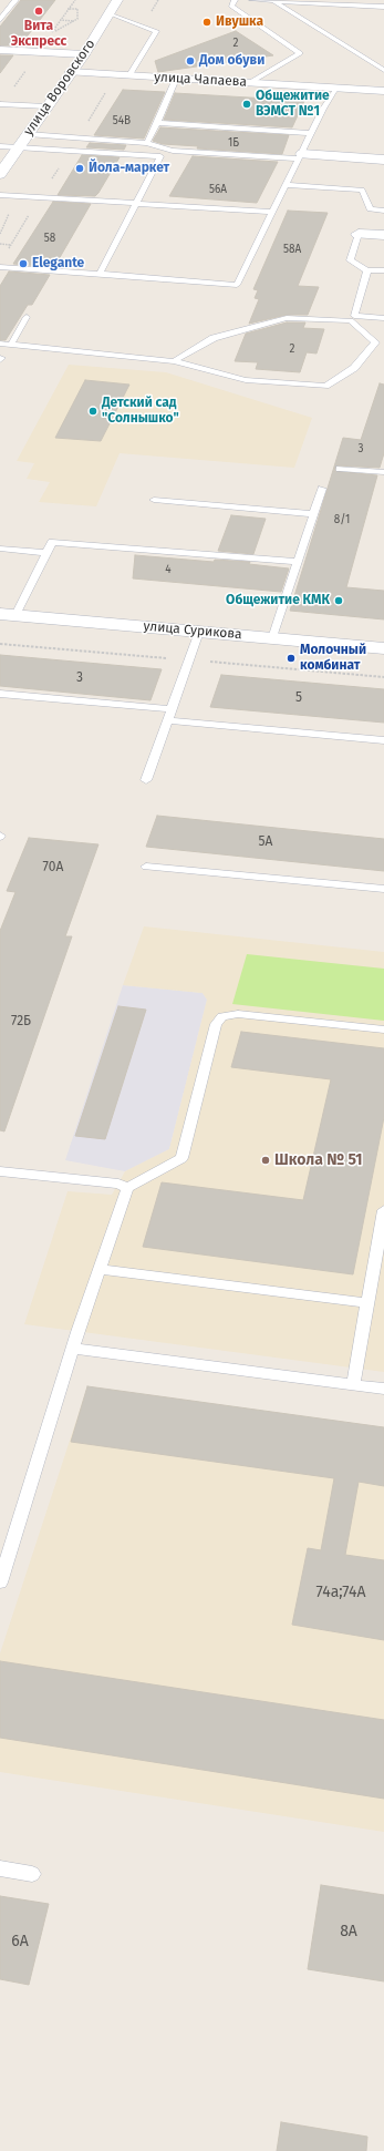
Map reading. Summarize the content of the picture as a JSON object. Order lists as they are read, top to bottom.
{
  "streets": {
    "street": ["улица Чапаева", "улица Воровского", "улица Сурикова"]
  },
  "crossings": [
    ["улица Чапаева", "улица Воровского"]
  ],
  "places": [
    "Вита Экспресс",
    "Ивушка",
    "Дом обуви",
    "Общежитие ВЭМСТ №1",
    "Йола-маркет",
    "Elegante",
    "Детский сад \"Солнышко\"",
    "Общежитие КМК",
    "Молочный комбинат",
    "Школа № 51"
  ],
  "house_numbers": [
    "2",
    "54В",
    "1Б",
    "56А",
    "58",
    "58А",
    "2",
    "3",
    "8/1",
    "4",
    "3",
    "5",
    "5А",
    "70А",
    "72Б",
    "74а;74А",
    "8А",
    "6А"
  ]
}
